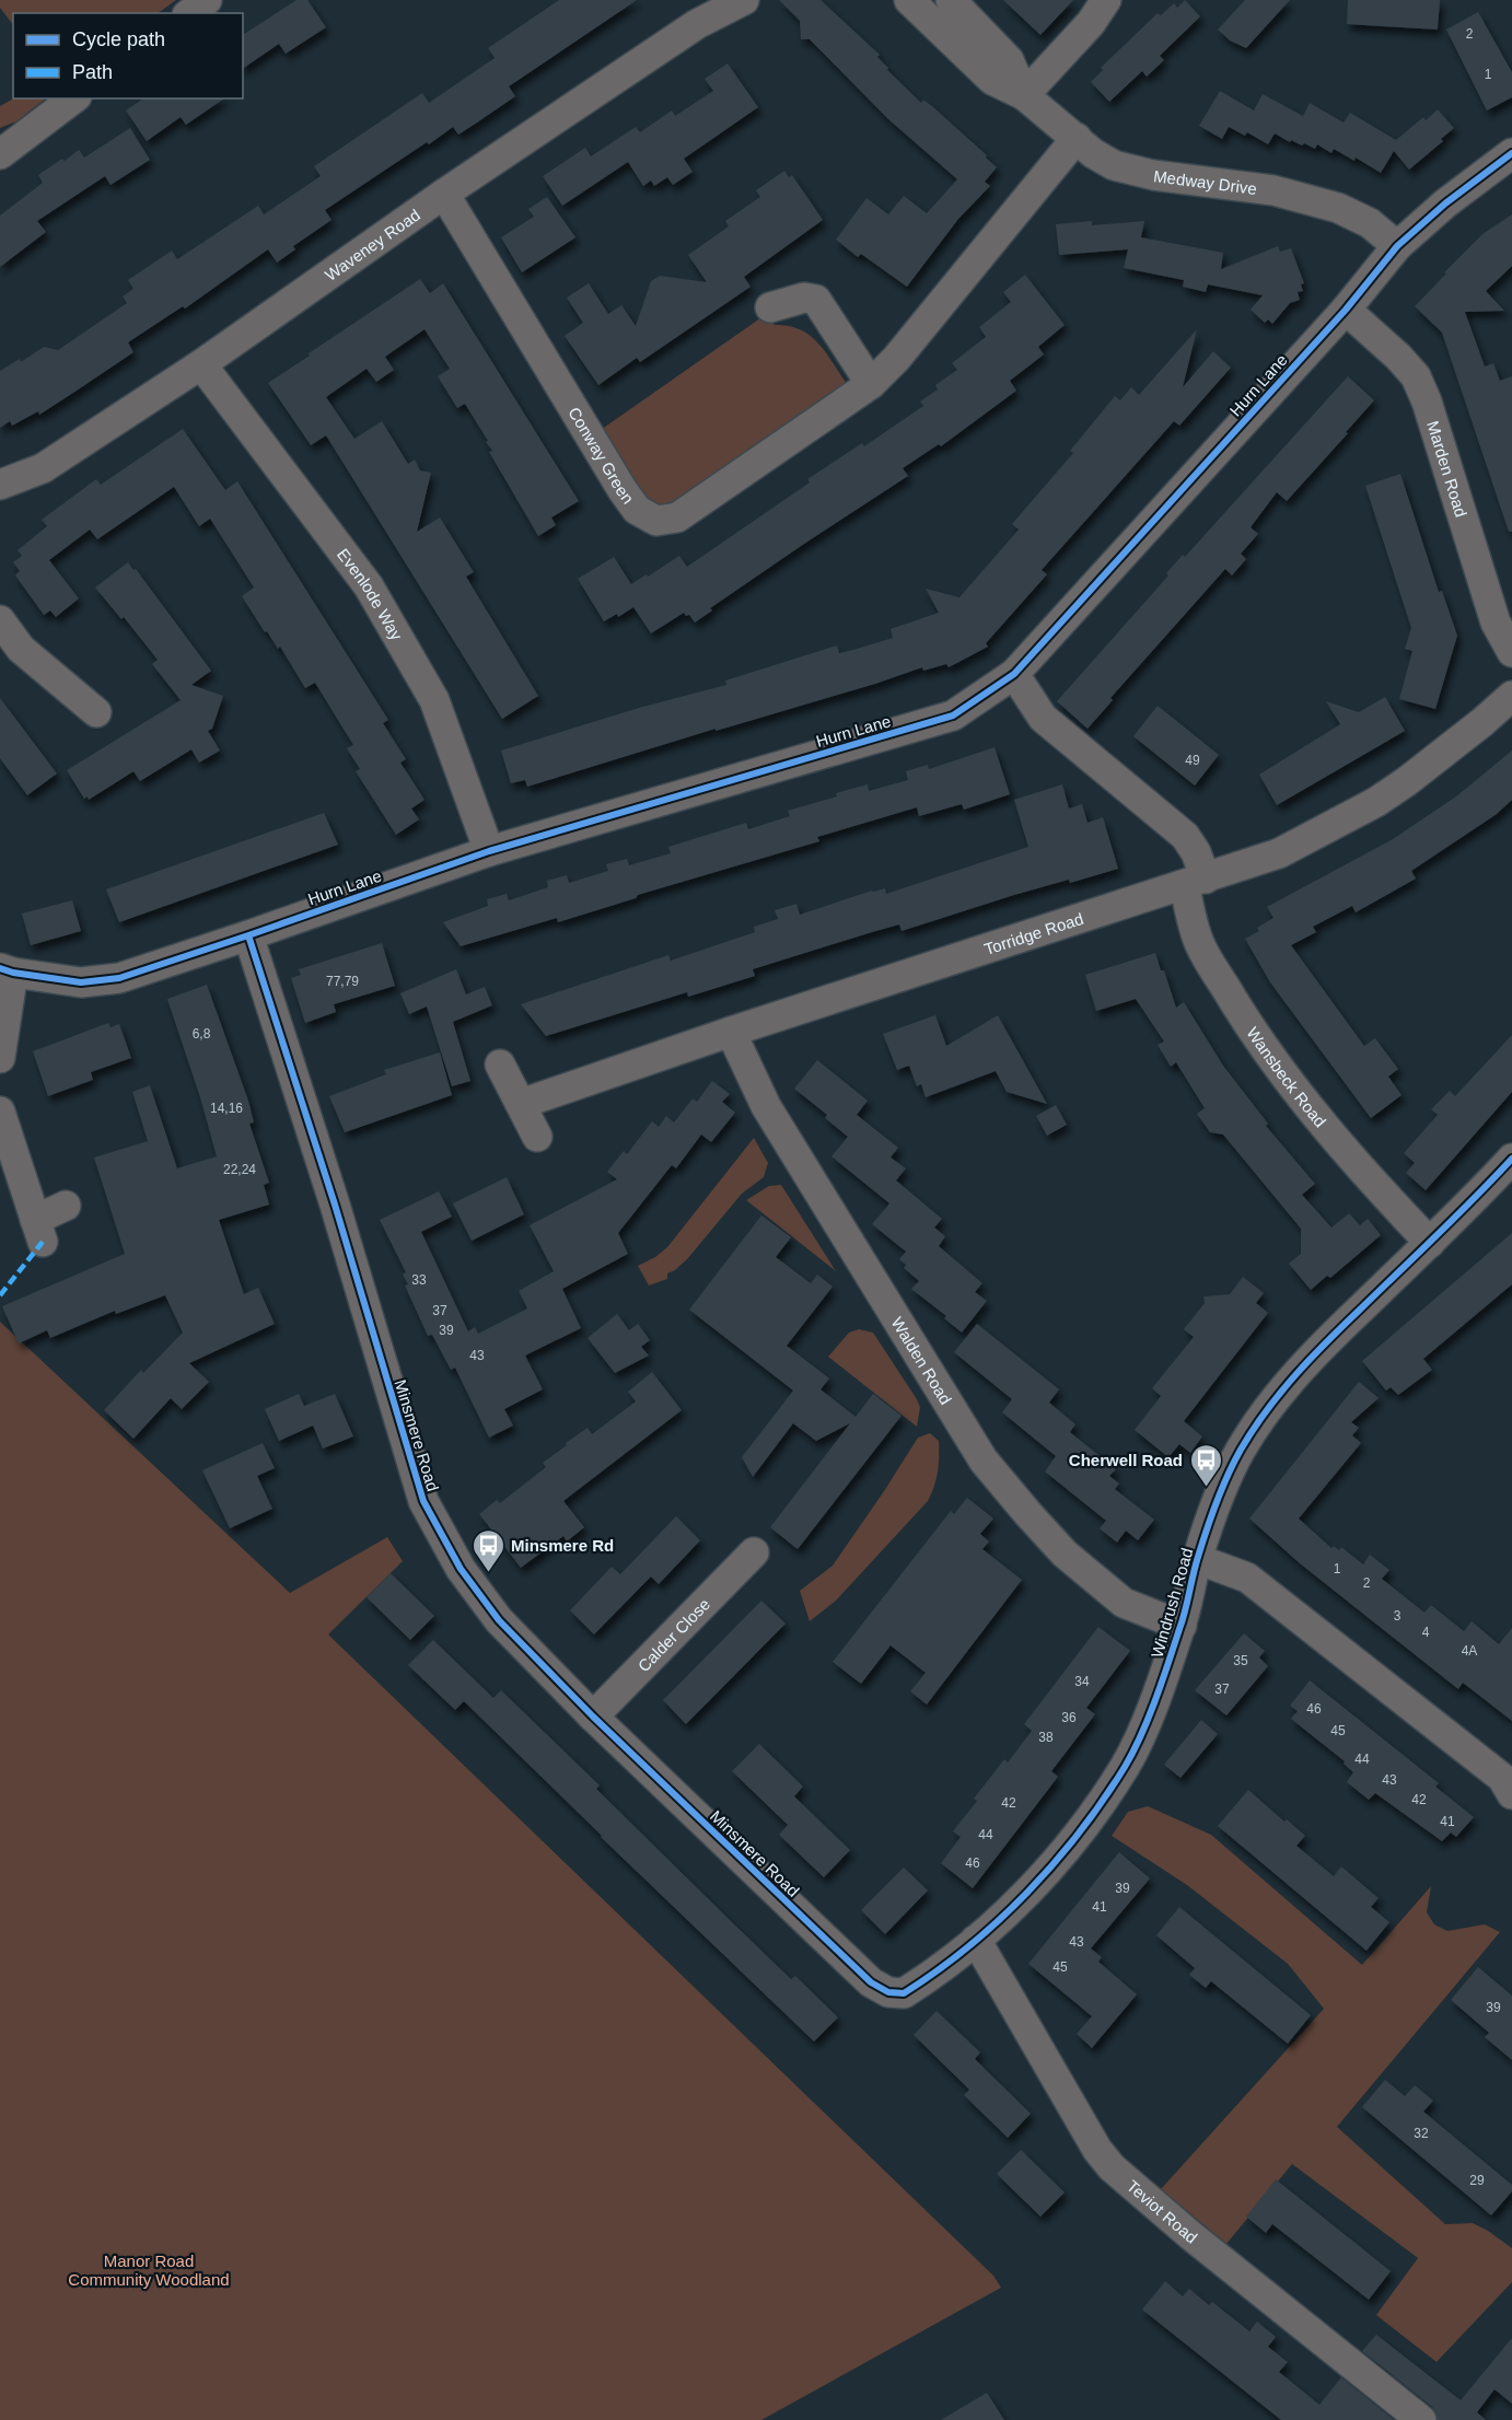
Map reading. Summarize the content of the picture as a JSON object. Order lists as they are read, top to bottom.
{
  "streets": {
    "street": [
      "Medway Drive",
      "Waveney Road",
      "Hurn Lane",
      "Conway Green",
      "Marden Road",
      "Evenlode Way",
      "Torridge Road",
      "Wansbeck Road",
      "Walden Road",
      "Minsmere Road",
      "Windrush Road",
      "Calder Close",
      "Teviot Road"
    ]
  },
  "crossings": [
    ["Medway Drive", "Hurn Lane"],
    ["Medway Drive", "Conway Green"],
    ["Waveney Road", "Conway Green"],
    ["Waveney Road", "Evenlode Way"],
    ["Hurn Lane", "Marden Road"],
    ["Hurn Lane", "Evenlode Way"],
    ["Hurn Lane", "Minsmere Road"],
    ["Torridge Road", "Wansbeck Road"],
    ["Torridge Road", "Walden Road"],
    ["Wansbeck Road", "Windrush Road"],
    ["Walden Road", "Windrush Road"],
    ["Minsmere Road", "Windrush Road"],
    ["Minsmere Road", "Calder Close"],
    ["Windrush Road", "Teviot Road"]
  ],
  "parks": ["Manor Road Community Woodland"],
  "places": {
    "bus stop": ["Cherwell Road", "Minsmere Rd"]
  },
  "house_numbers": [
    "2",
    "1",
    "49",
    "77,79",
    "6,8",
    "14,16",
    "22,24",
    "33",
    "37",
    "39",
    "43",
    "1",
    "2",
    "3",
    "4",
    "4A",
    "35",
    "34",
    "37",
    "46",
    "36",
    "45",
    "38",
    "44",
    "43",
    "42",
    "42",
    "41",
    "44",
    "46",
    "39",
    "41",
    "43",
    "45",
    "39",
    "32",
    "29"
  ],
  "legend": ["Cycle path", "Path"]
}
